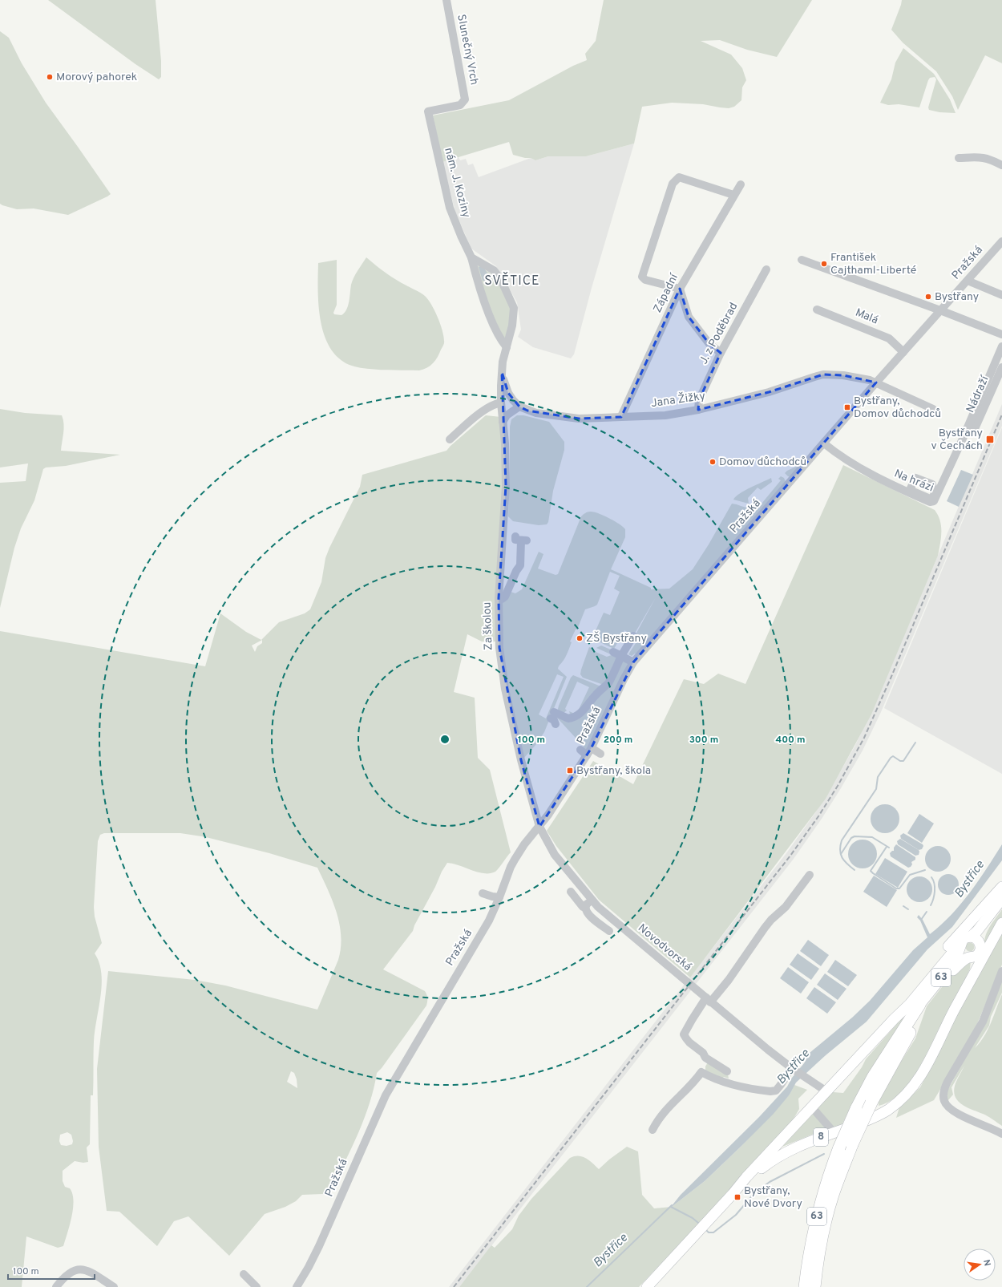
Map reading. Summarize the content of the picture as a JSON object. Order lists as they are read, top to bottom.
{
  "streets": {
    "highway": ["63"],
    "main road": ["8"],
    "street": [
      "Slunečný Vrch",
      "nám. J. Koziny",
      "Pražská",
      "Západní",
      "Malá",
      "J. z Poděbrad",
      "Nádraží",
      "Jana Žižky",
      "Na hrázi",
      "Za školou",
      "Novodvorská"
    ]
  },
  "crossings": [
    ["Slunečný Vrch", "nám. J. Koziny"],
    ["Pražská", "Malá"],
    ["Pražská", "Jana Žižky"],
    ["Pražská", "Na hrázi"],
    ["Pražská", "Za školou"],
    ["Pražská", "Novodvorská"],
    ["Západní", "Jana Žižky"],
    ["J. z Poděbrad", "Jana Žižky"],
    ["Jana Žižky", "Za školou"],
    ["Za školou", "Novodvorská"],
    ["Novodvorská", "8"]
  ],
  "districts": ["SVĚTICE"],
  "water": ["Bystřice"],
  "places": {
    "other": [
      "Morový pahorek",
      "František Cajthaml-Liberté",
      "Bystřany",
      "Domov důchodců",
      "ZŠ Bystřany"
    ],
    "transit": [
      "Bystřany, Domov důchodců",
      "Bystřany v Čechách",
      "Bystřany, škola",
      "Bystřany, Nové Dvory"
    ]
  },
  "scale_bar": "100 m",
  "north": "right",
  "rings": [
    "100 m",
    "200 m",
    "300 m",
    "400 m"
  ]
}
